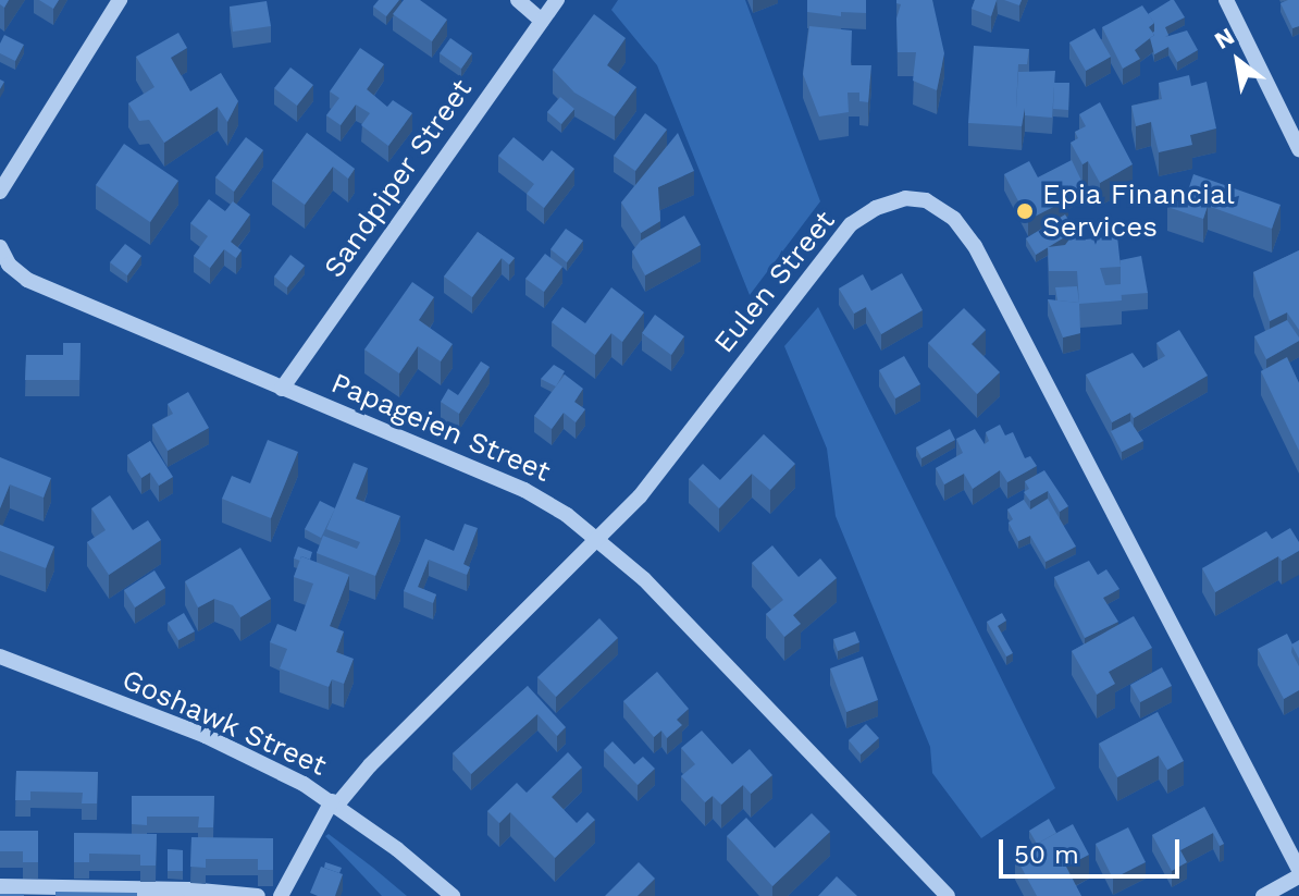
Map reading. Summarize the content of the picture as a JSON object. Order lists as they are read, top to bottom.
{
  "streets": {
    "street": [
      "Sandpiper Street",
      "Eulen Street",
      "Papageien Street",
      "Goshawk Street"
    ]
  },
  "crossings": [
    ["Sandpiper Street", "Papageien Street"],
    ["Eulen Street", "Papageien Street"],
    ["Eulen Street", "Goshawk Street"]
  ],
  "places": ["Epia Financial Services"],
  "scale_bar": "50 m",
  "north": "top left"
}
